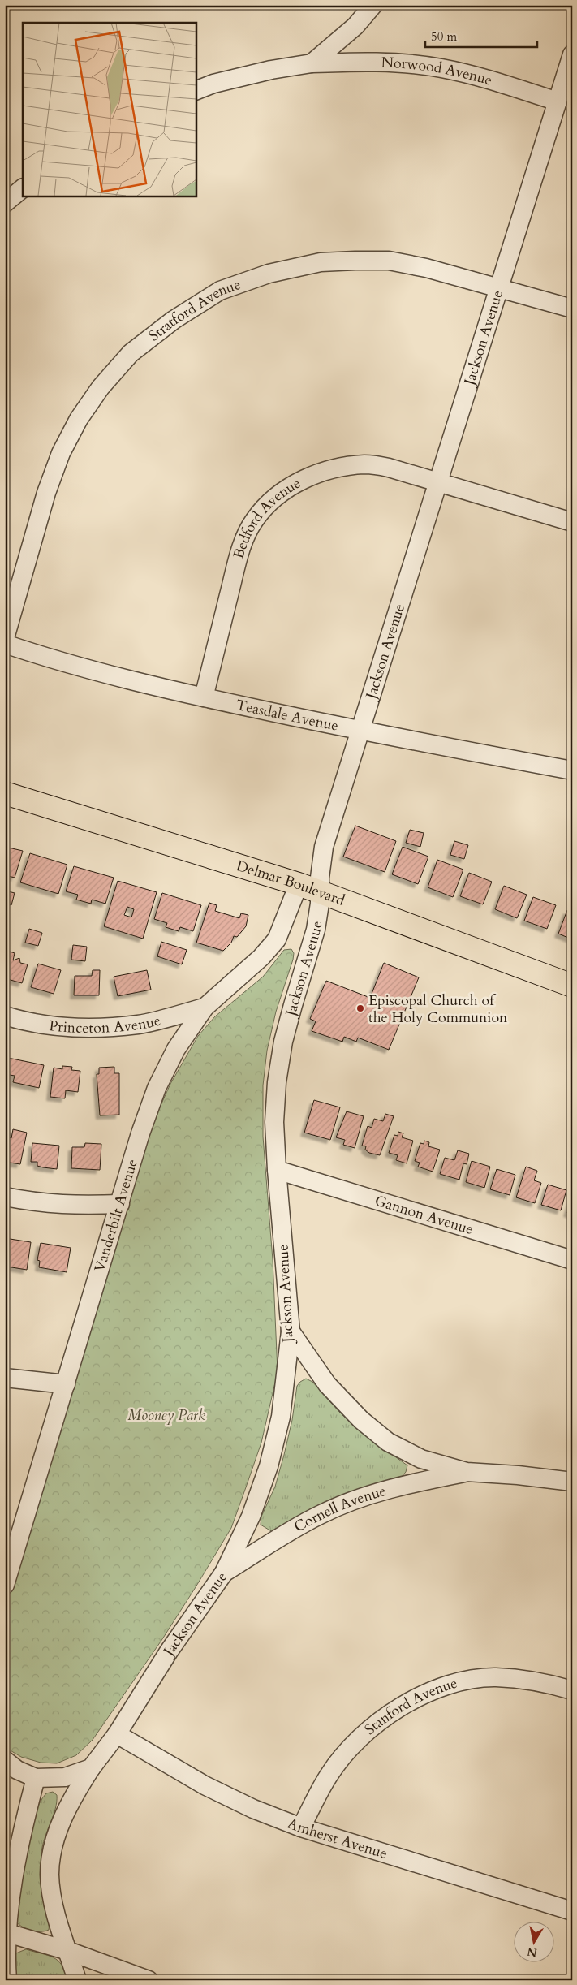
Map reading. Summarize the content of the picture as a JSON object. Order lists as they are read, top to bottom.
{
  "streets": {
    "main road": ["Delmar Boulevard"],
    "street": [
      "Norwood Avenue",
      "Stratford Avenue",
      "Jackson Avenue",
      "Bedford Avenue",
      "Teasdale Avenue",
      "Princeton Avenue",
      "Vanderbilt Avenue",
      "Gannon Avenue",
      "Cornell Avenue",
      "Stanford Avenue",
      "Amherst Avenue"
    ]
  },
  "crossings": [
    ["Norwood Avenue", "Jackson Avenue"],
    ["Stratford Avenue", "Jackson Avenue"],
    ["Jackson Avenue", "Bedford Avenue"],
    ["Jackson Avenue", "Teasdale Avenue"],
    ["Jackson Avenue", "Delmar Boulevard"],
    ["Jackson Avenue", "Gannon Avenue"],
    ["Jackson Avenue", "Cornell Avenue"],
    ["Jackson Avenue", "Amherst Avenue"],
    ["Bedford Avenue", "Teasdale Avenue"],
    ["Delmar Boulevard", "Vanderbilt Avenue"],
    ["Princeton Avenue", "Vanderbilt Avenue"],
    ["Stanford Avenue", "Amherst Avenue"]
  ],
  "parks": ["Mooney Park"],
  "places": ["Episcopal Church of the Holy Communion"],
  "scale_bar": "50 m",
  "north": "bottom"
}
